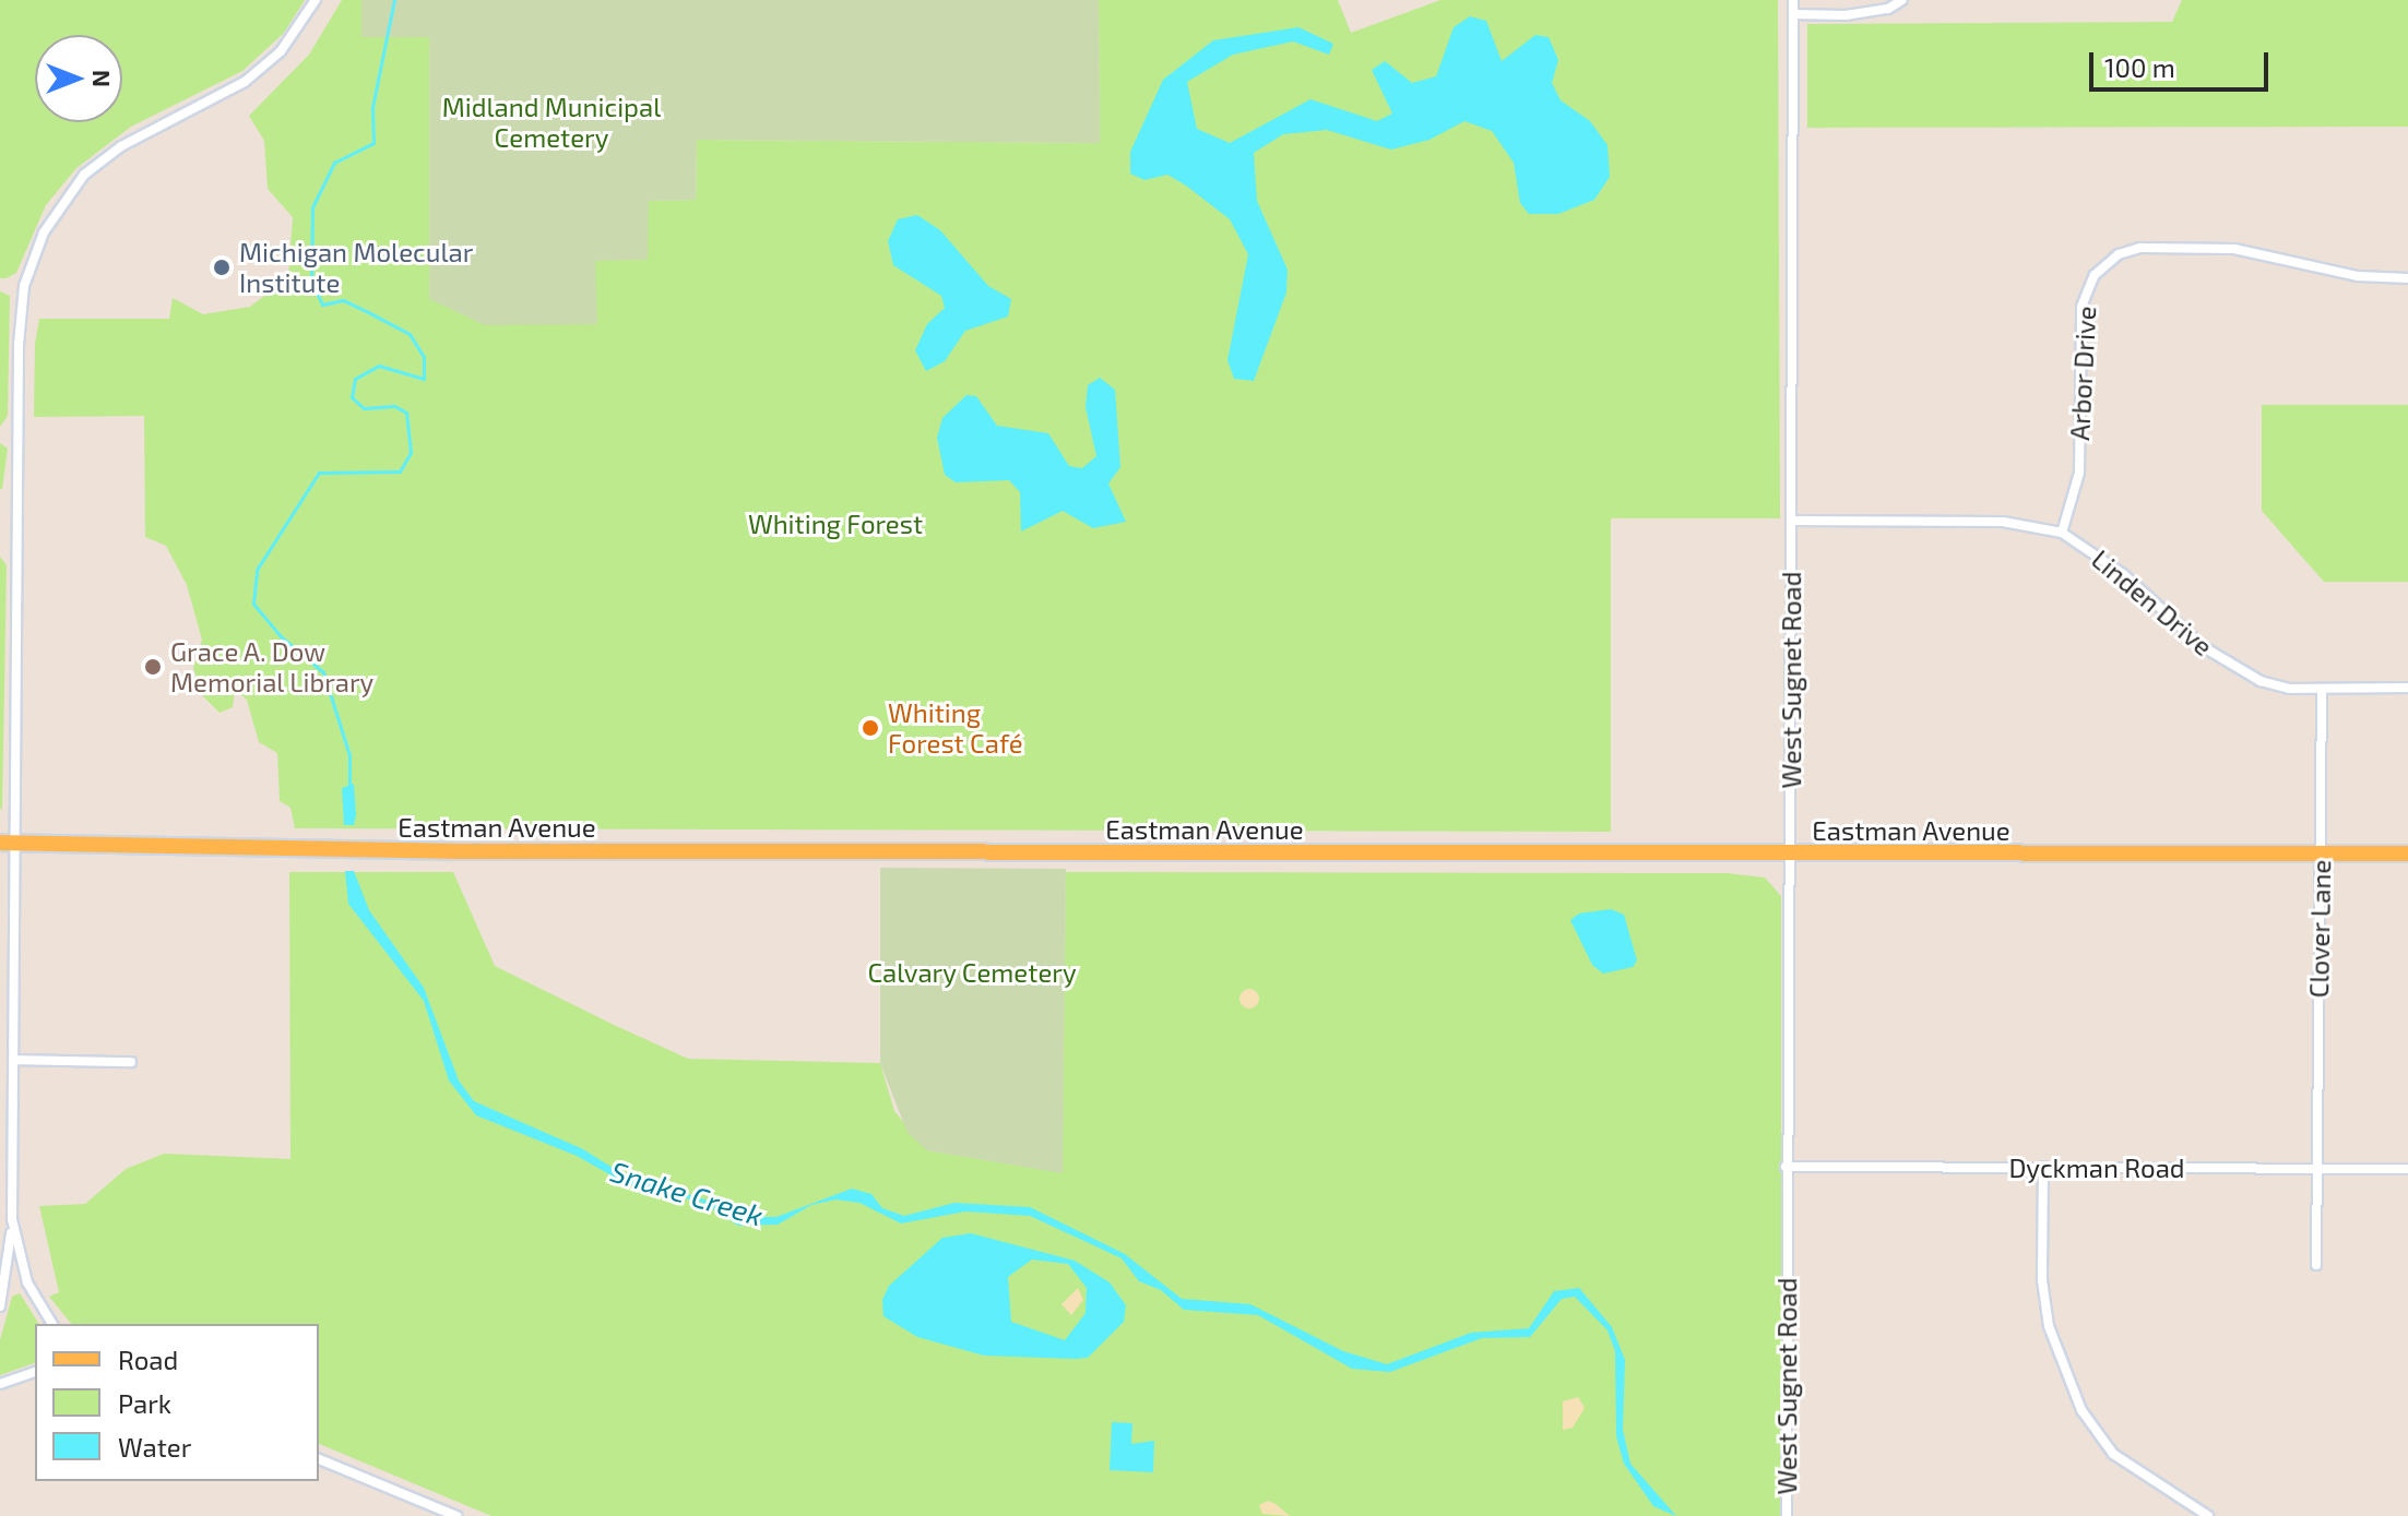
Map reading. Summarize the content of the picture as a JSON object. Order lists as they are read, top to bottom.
{
  "streets": {
    "main road": ["Eastman Avenue"],
    "street": [
      "Arbor Drive",
      "Linden Drive",
      "West Sugnet Road",
      "Clover Lane",
      "Dyckman Road"
    ]
  },
  "crossings": [
    ["Arbor Drive", "Linden Drive"],
    ["Linden Drive", "West Sugnet Road"],
    ["Linden Drive", "Clover Lane"],
    ["West Sugnet Road", "Eastman Avenue"],
    ["West Sugnet Road", "Dyckman Road"],
    ["Eastman Avenue", "Clover Lane"],
    ["Clover Lane", "Dyckman Road"]
  ],
  "water": ["Snake Creek"],
  "parks": ["Midland Municipal Cemetery", "Whiting Forest", "Calvary Cemetery"],
  "places": ["Michigan Molecular Institute", "Grace A. Dow Memorial Library", "Whiting Forest Café"],
  "legend": ["Road", "Park", "Water"],
  "scale_bar": "100 m",
  "north": "right"
}
